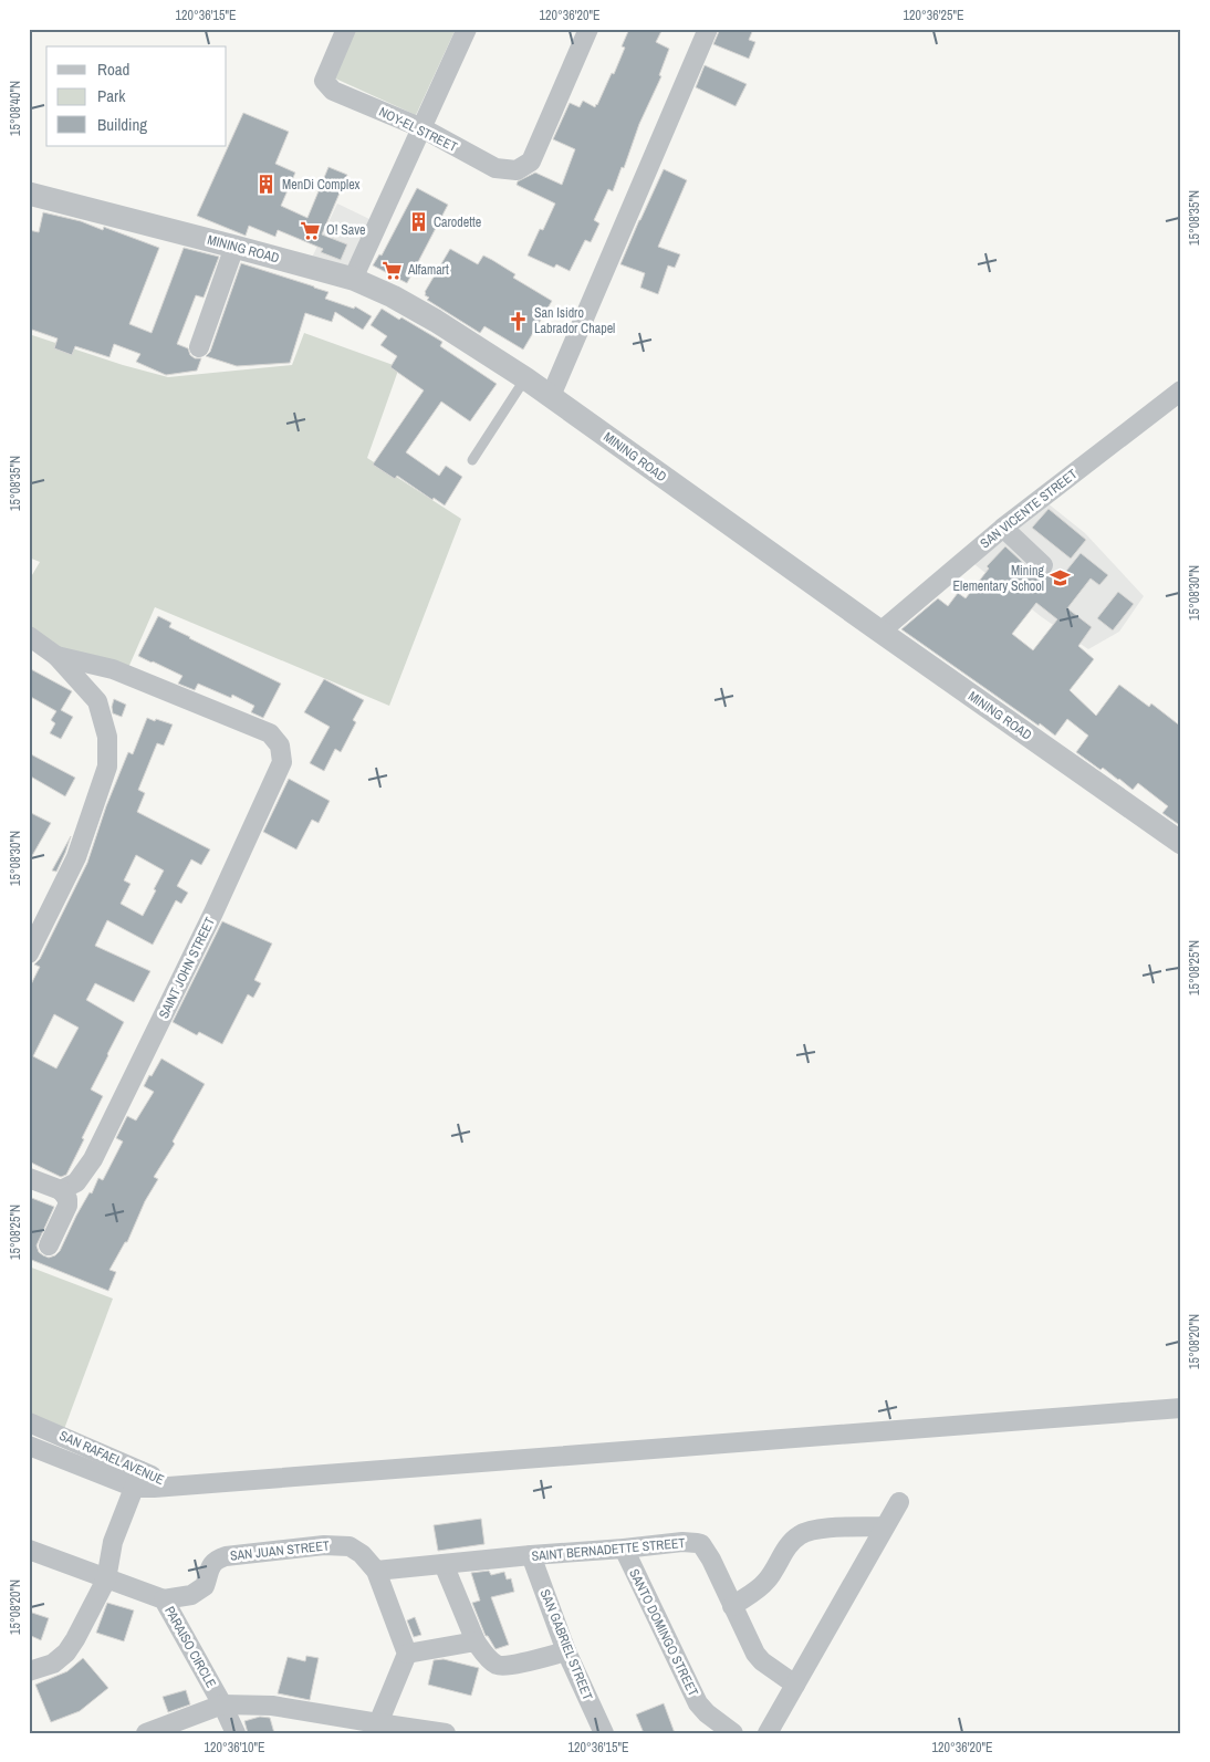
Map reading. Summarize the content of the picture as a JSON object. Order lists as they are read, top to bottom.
{
  "streets": {
    "street": [
      "NOY-EL STREET",
      "MINING ROAD",
      "SAN VICENTE STREET",
      "SAINT JOHN STREET",
      "SAN RAFAEL AVENUE",
      "SAINT BERNADETTE STREET",
      "SAN JUAN STREET",
      "SANTO DOMINGO STREET",
      "SAN GABRIEL STREET",
      "PARAISO CIRCLE"
    ]
  },
  "crossings": [
    ["MINING ROAD", "SAN VICENTE STREET"],
    ["SAINT BERNADETTE STREET", "SAN JUAN STREET"],
    ["SAINT BERNADETTE STREET", "SANTO DOMINGO STREET"],
    ["SAINT BERNADETTE STREET", "SAN GABRIEL STREET"],
    ["SAN JUAN STREET", "PARAISO CIRCLE"]
  ],
  "places": {
    "building": ["MenDi Complex", "Carodette"],
    "supermarket": ["O! Save", "Alfamart"],
    "church": ["San Isidro Labrador Chapel"],
    "school or university": ["Mining Elementary School"]
  },
  "legend": ["Road", "Park", "Building"],
  "coordinates": [
    "120°36'15\"E",
    "120°36'20\"E",
    "120°36'25\"E",
    "15°08'40\"N",
    "15°08'35\"N",
    "15°08'30\"N",
    "15°08'25\"N",
    "15°08'20\"N",
    "120°36'10\"E"
  ]
}
